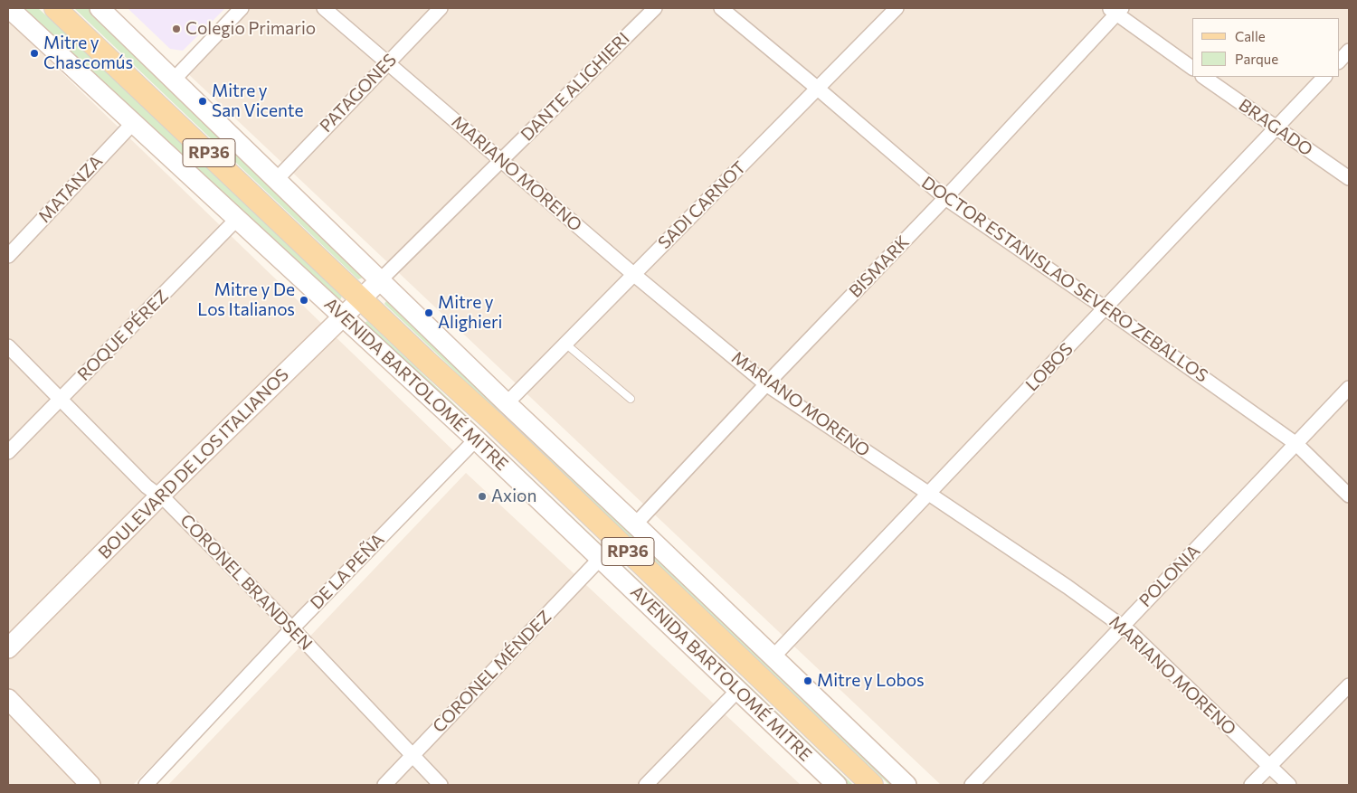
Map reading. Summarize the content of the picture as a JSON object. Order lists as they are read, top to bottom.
{
  "streets": {
    "main road": ["RP36", "AVENIDA BARTOLOMÉ MITRE"],
    "street": [
      "DANTE ALIGHIERI",
      "PATAGONES",
      "BRAGADO",
      "MARIANO MORENO",
      "MATANZA",
      "SADI CARNOT",
      "BISMARK",
      "DOCTOR ESTANISLAO SEVERO ZEBALLOS",
      "ROQUE PÉREZ",
      "LOBOS",
      "BOULEVARD DE LOS ITALIANOS",
      "DE LA PEÑA",
      "POLONIA",
      "CORONEL BRANDSEN",
      "CORONEL MÉNDEZ"
    ]
  },
  "crossings": [
    ["DANTE ALIGHIERI", "MARIANO MORENO"],
    ["DANTE ALIGHIERI", "BOULEVARD DE LOS ITALIANOS"],
    ["PATAGONES", "MARIANO MORENO"],
    ["BRAGADO", "LOBOS"],
    ["MARIANO MORENO", "SADI CARNOT"],
    ["MARIANO MORENO", "BISMARK"],
    ["MARIANO MORENO", "LOBOS"],
    ["MARIANO MORENO", "POLONIA"],
    ["MATANZA", "AVENIDA BARTOLOMÉ MITRE"],
    ["SADI CARNOT", "DOCTOR ESTANISLAO SEVERO ZEBALLOS"],
    ["BISMARK", "DOCTOR ESTANISLAO SEVERO ZEBALLOS"],
    ["DOCTOR ESTANISLAO SEVERO ZEBALLOS", "LOBOS"],
    ["DOCTOR ESTANISLAO SEVERO ZEBALLOS", "POLONIA"],
    ["ROQUE PÉREZ", "AVENIDA BARTOLOMÉ MITRE"],
    ["ROQUE PÉREZ", "CORONEL BRANDSEN"],
    ["AVENIDA BARTOLOMÉ MITRE", "BOULEVARD DE LOS ITALIANOS"],
    ["AVENIDA BARTOLOMÉ MITRE", "DE LA PEÑA"],
    ["AVENIDA BARTOLOMÉ MITRE", "CORONEL MÉNDEZ"],
    ["BOULEVARD DE LOS ITALIANOS", "CORONEL BRANDSEN"],
    ["DE LA PEÑA", "CORONEL BRANDSEN"],
    ["CORONEL BRANDSEN", "CORONEL MÉNDEZ"]
  ],
  "places": [
    "Colegio Primario",
    "Mitre y Chascomús",
    "Mitre y San Vicente",
    "Mitre y De Los Italianos",
    "Mitre y Alighieri",
    "Axion",
    "Mitre y Lobos"
  ],
  "legend": ["Calle", "Parque"]
}
